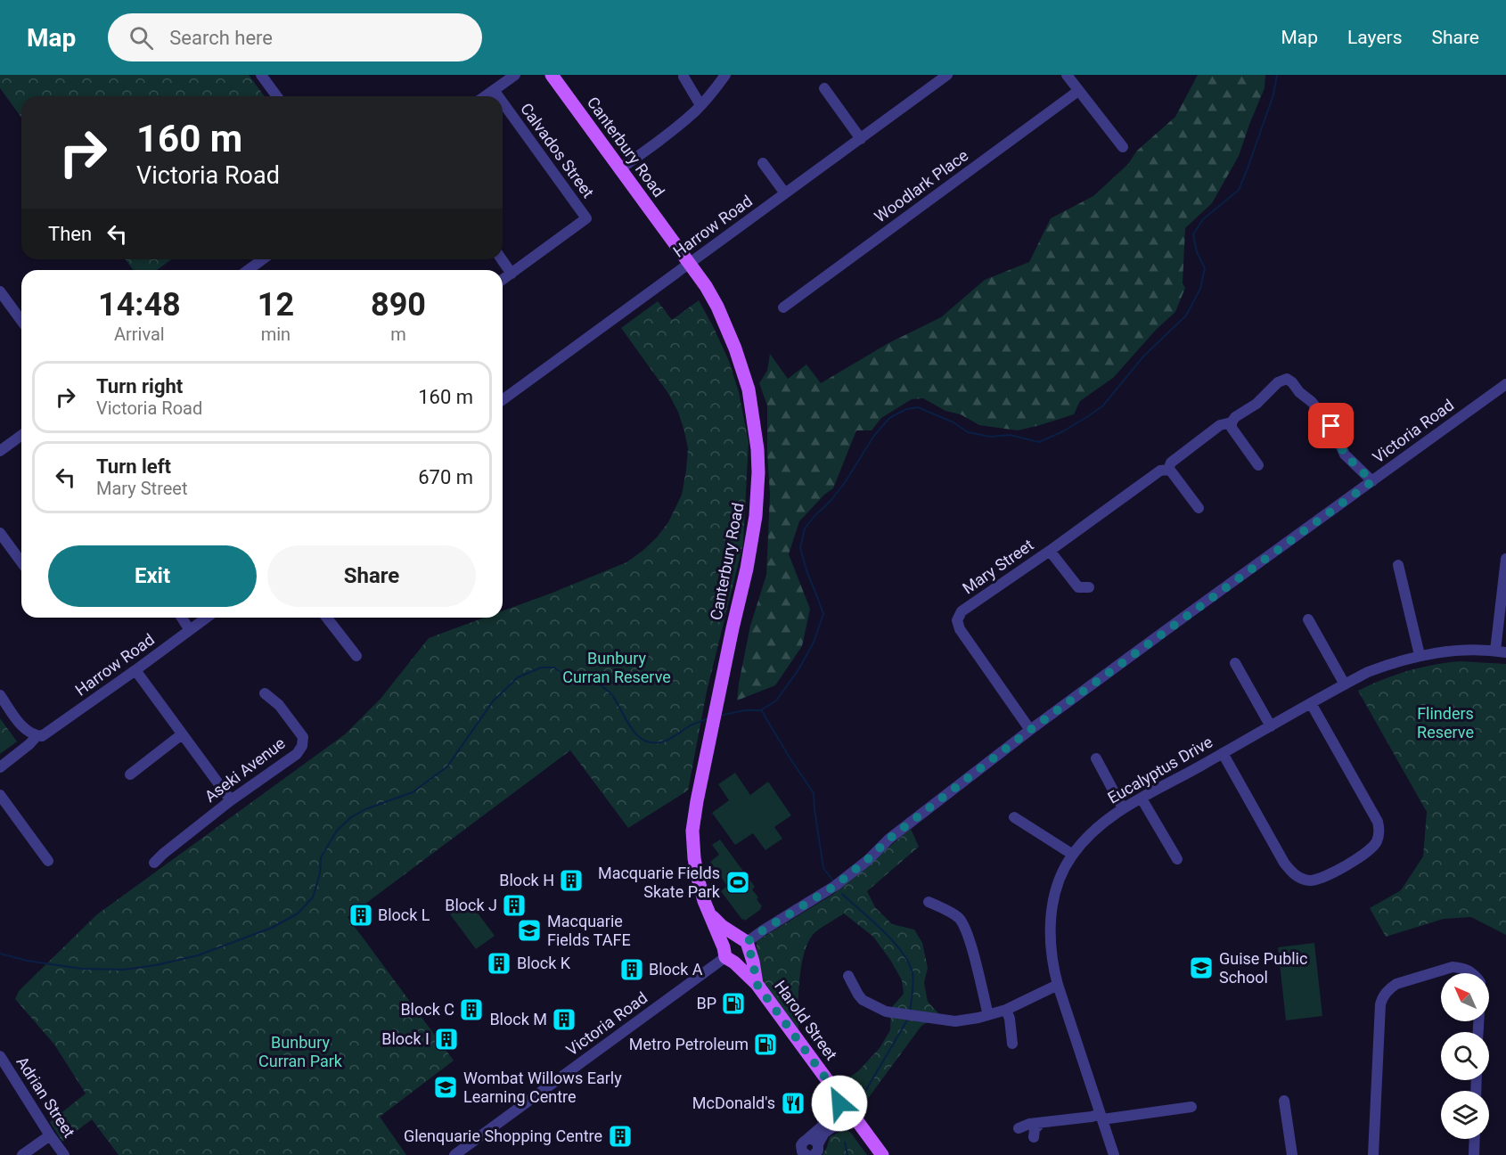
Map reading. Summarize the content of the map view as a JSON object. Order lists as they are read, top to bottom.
{
  "streets": {
    "main road": ["Canterbury Road", "Harold Street"],
    "street": [
      "Calvados Street",
      "Woodlark Place",
      "Harrow Road",
      "Victoria Road",
      "Mary Street",
      "Aseki Avenue",
      "Eucalyptus Drive",
      "Adrian Street"
    ]
  },
  "crossings": [
    ["Canterbury Road", "Harrow Road"],
    ["Canterbury Road", "Victoria Road"],
    ["Canterbury Road", "Harold Street"],
    ["Victoria Road", "Mary Street"],
    ["Victoria Road", "Harold Street"]
  ],
  "parks": ["Bunbury Curran Reserve", "Flinders Reserve", "Bunbury Curran Park"],
  "places": {
    "building": [
      "Block H",
      "Block J",
      "Block L",
      "Block K",
      "Block A",
      "Block C",
      "Block M",
      "Block I",
      "Glenquarie Shopping Centre"
    ],
    "sports": ["Macquarie Fields Skate Park"],
    "school or university": ["Macquarie Fields TAFE", "Guise Public School", "Wombat Willows Early Learning Centre"],
    "fuel station": ["BP", "Metro Petroleum"],
    "restaurant": ["McDonald's"]
  },
  "north": "top left",
  "page": {
    "header": "Map",
    "search": "Search here",
    "nav": ["Map", "Layers", "Share"],
    "turn": ["160 m", "Victoria Road"],
    "then": "Then",
    "eta": [
      "14:48",
      "Arrival",
      "12",
      "min",
      "890",
      "m"
    ],
    "list": [
      {
        "name": "Turn right",
        "note": "Victoria Road",
        "value": "160 m"
      },
      {
        "name": "Turn left",
        "note": "Mary Street",
        "value": "670 m"
      }
    ],
    "buttons": ["Exit", "Share"]
  }
}
